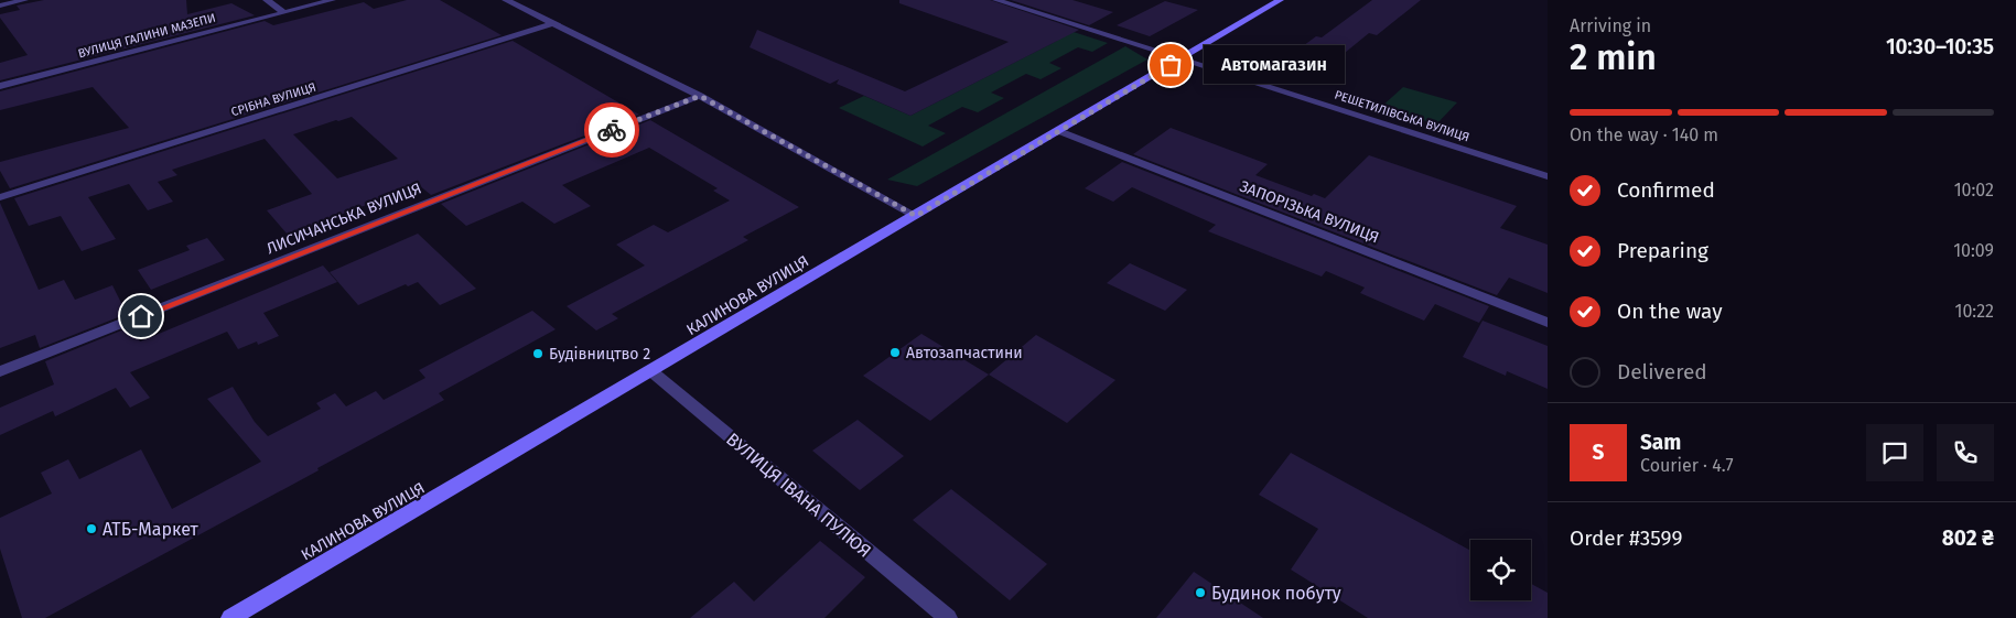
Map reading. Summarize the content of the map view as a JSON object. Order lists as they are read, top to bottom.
{
  "streets": {
    "main road": ["КАЛИНОВА ВУЛИЦЯ"],
    "street": [
      "ВУЛИЦЯ ГАЛИНИ МАЗЕПИ",
      "СРІБНА ВУЛИЦЯ",
      "РЕШЕТИЛІВСЬКА ВУЛИЦЯ",
      "ЗАПОРІЗЬКА ВУЛИЦЯ",
      "ЛИСИЧАНСЬКА ВУЛИЦЯ",
      "ВУЛИЦЯ ІВАНА ПУЛЮЯ"
    ]
  },
  "crossings": [
    ["РЕШЕТИЛІВСЬКА ВУЛИЦЯ", "КАЛИНОВА ВУЛИЦЯ"],
    ["ЗАПОРІЗЬКА ВУЛИЦЯ", "КАЛИНОВА ВУЛИЦЯ"],
    ["КАЛИНОВА ВУЛИЦЯ", "ВУЛИЦЯ ІВАНА ПУЛЮЯ"]
  ],
  "places": [
    "Автомагазин",
    "Автозапчастини",
    "Будівництво 2",
    "АТБ-Маркет",
    "Будинок побуту"
  ],
  "page": {
    "heading": ["2 min", "Arriving in", "10:30–10:35"],
    "panel": [
      "Sam",
      "Courier · 4.7",
      "Order #3599",
      "802 ₴"
    ],
    "bubble": "Автомагазин",
    "bar": "On the way · 140 m",
    "list": [
      ["Confirmed", "10:02"],
      ["Preparing", "10:09"],
      ["On the way", "10:22"],
      "Delivered"
    ],
    "round": "S"
  }
}
